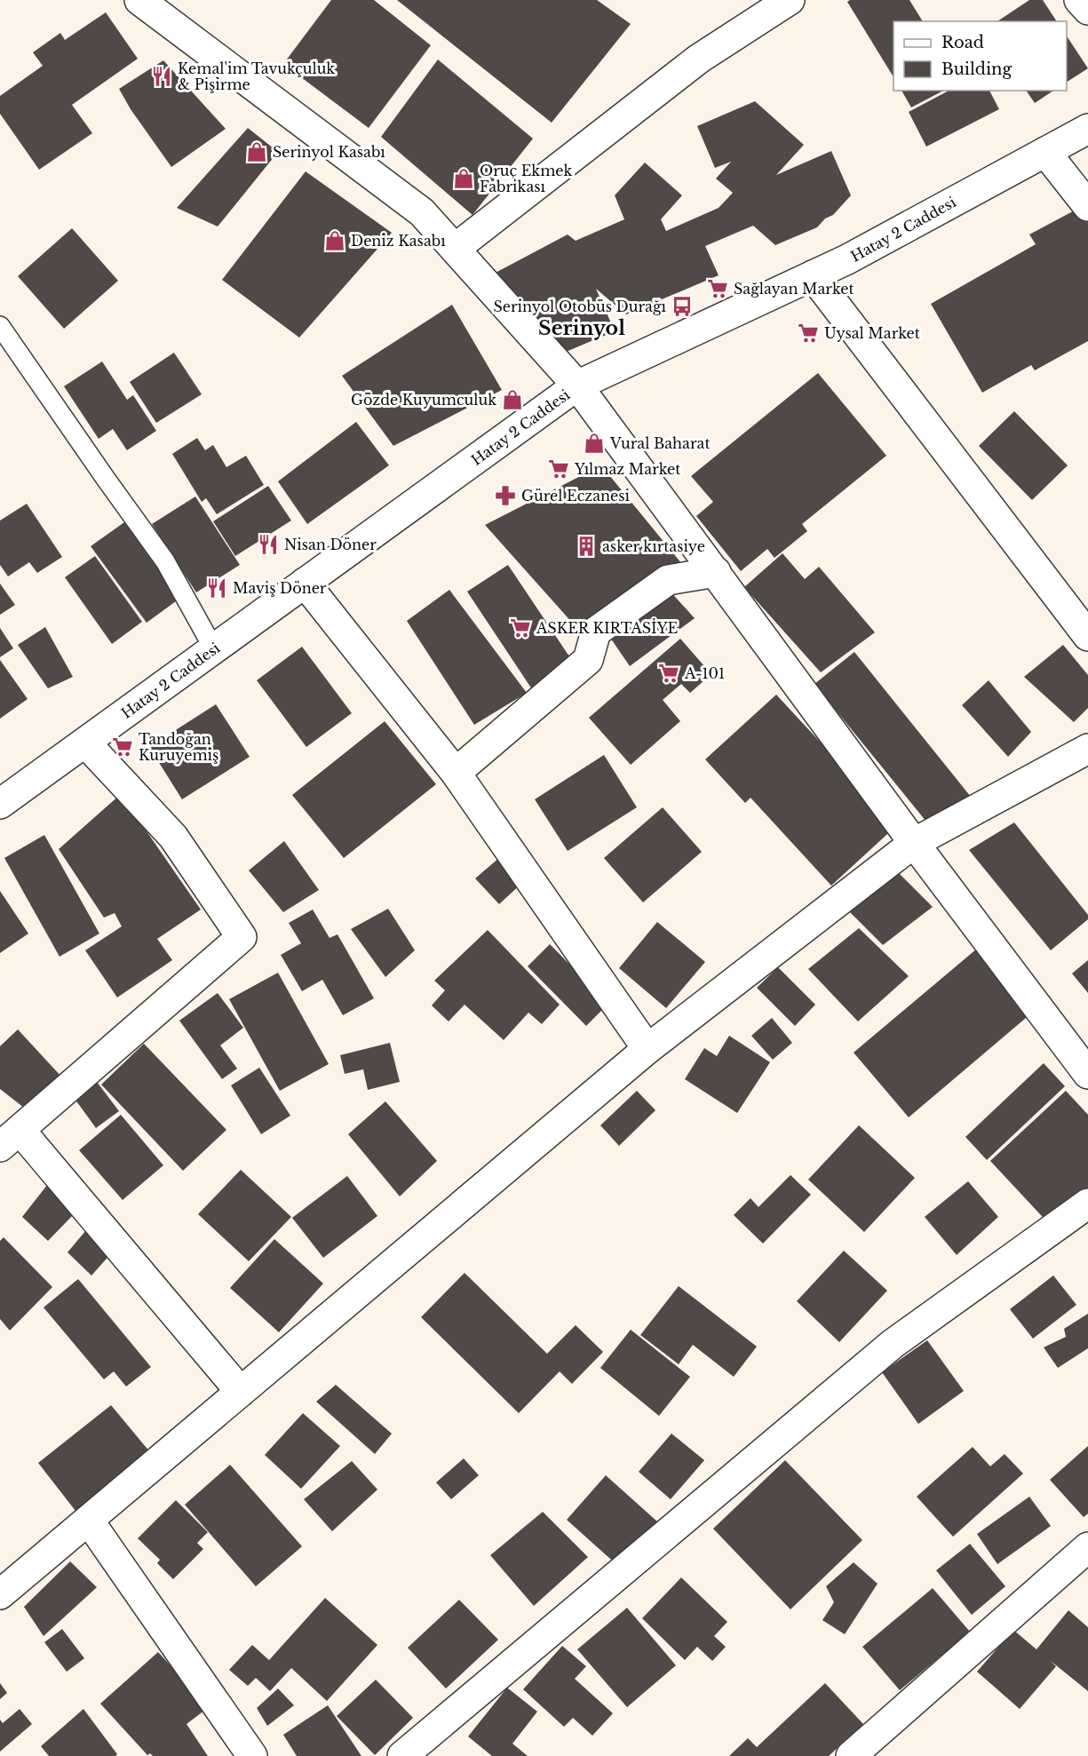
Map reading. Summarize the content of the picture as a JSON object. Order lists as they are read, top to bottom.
{
  "streets": {
    "street": ["Hatay 2 Caddesi"]
  },
  "districts": ["Serinyol"],
  "places": {
    "restaurant": ["Kemal'im Tavukçuluk & Pişirme", "Nisan Döner", "Maviş Döner"],
    "shop": [
      "Serinyol Kasabı",
      "Oruç Ekmek Fabrikası",
      "Deniz Kasabı",
      "Gözde Kuyumculuk",
      "Vural Baharat"
    ],
    "supermarket": [
      "Sağlayan Market",
      "Uysal Market",
      "Yılmaz Market",
      "ASKER KIRTASİYE",
      "A-101",
      "Tandoğan Kuruyemiş"
    ],
    "bus stop": ["Serinyol Otobüs Durağı"],
    "pharmacy": ["Gürel Eczanesi"],
    "building": ["asker kırtasiye"]
  },
  "legend": ["Road", "Building"]
}
